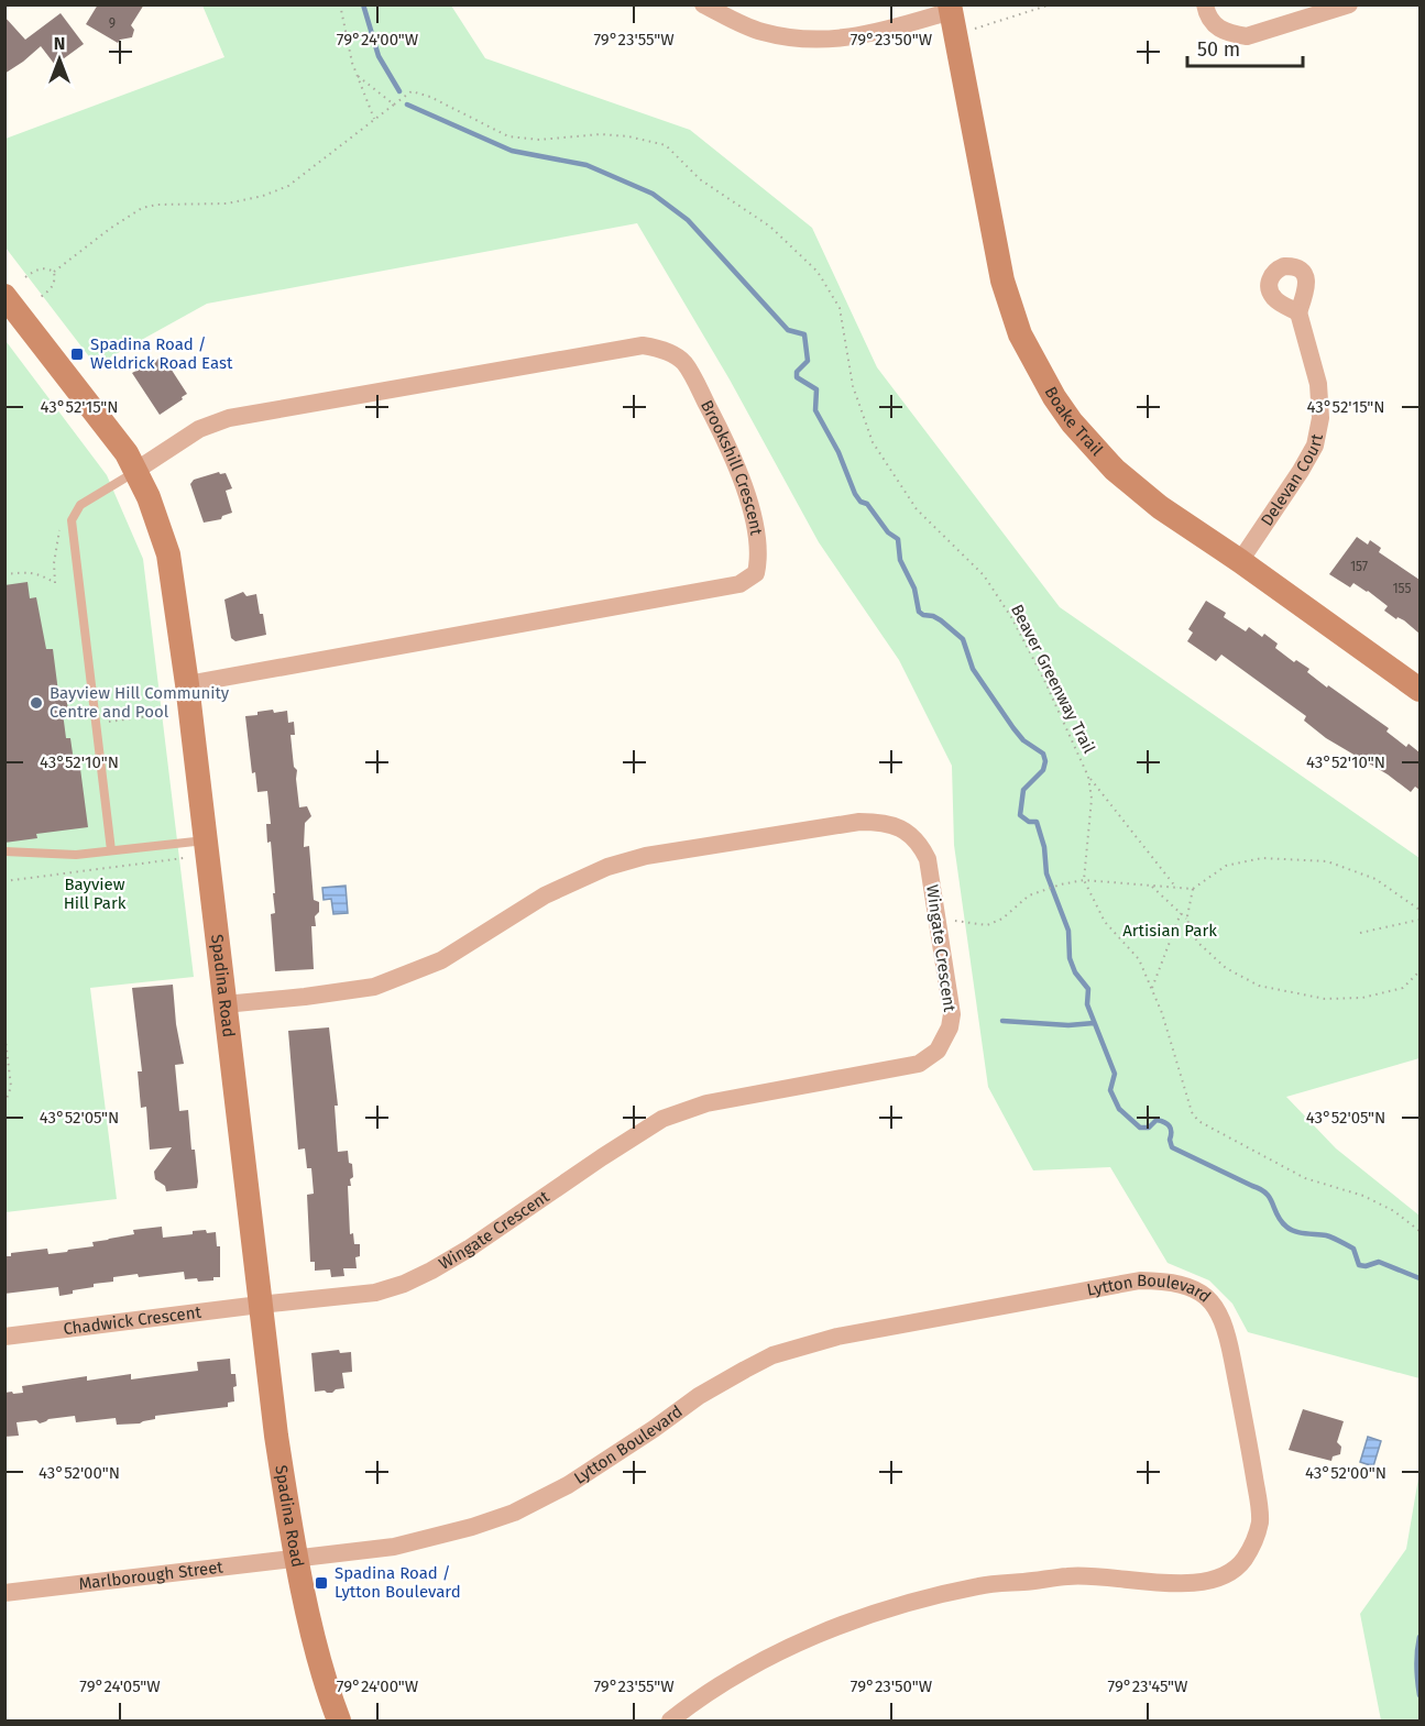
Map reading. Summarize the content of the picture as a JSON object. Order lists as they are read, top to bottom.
{
  "streets": {
    "street": [
      "Boake Trail",
      "Brookshill Crescent",
      "Delevan Court",
      "Wingate Crescent",
      "Spadina Road",
      "Lytton Boulevard",
      "Chadwick Crescent",
      "Marlborough Street"
    ],
    "path": ["Beaver Greenway Trail"]
  },
  "crossings": [
    ["Boake Trail", "Delevan Court"],
    ["Brookshill Crescent", "Spadina Road"],
    ["Wingate Crescent", "Spadina Road"],
    ["Wingate Crescent", "Chadwick Crescent"],
    ["Spadina Road", "Lytton Boulevard"],
    ["Spadina Road", "Chadwick Crescent"],
    ["Spadina Road", "Marlborough Street"],
    ["Lytton Boulevard", "Marlborough Street"]
  ],
  "parks": ["Bayview Hill Park", "Artisian Park"],
  "places": {
    "transit": ["Spadina Road / Weldrick Road East", "Spadina Road / Lytton Boulevard"],
    "other": ["Bayview Hill Community Centre and Pool"]
  },
  "house_numbers": ["9", "157", "155"],
  "scale_bar": "50 m",
  "north": "top",
  "coordinates": [
    "79°24'00\"W",
    "79°23'55\"W",
    "79°23'50\"W",
    "43°52'15\"N",
    "43°52'10\"N",
    "43°52'05\"N",
    "43°52'00\"N",
    "79°24'05\"W",
    "79°23'45\"W"
  ]
}
